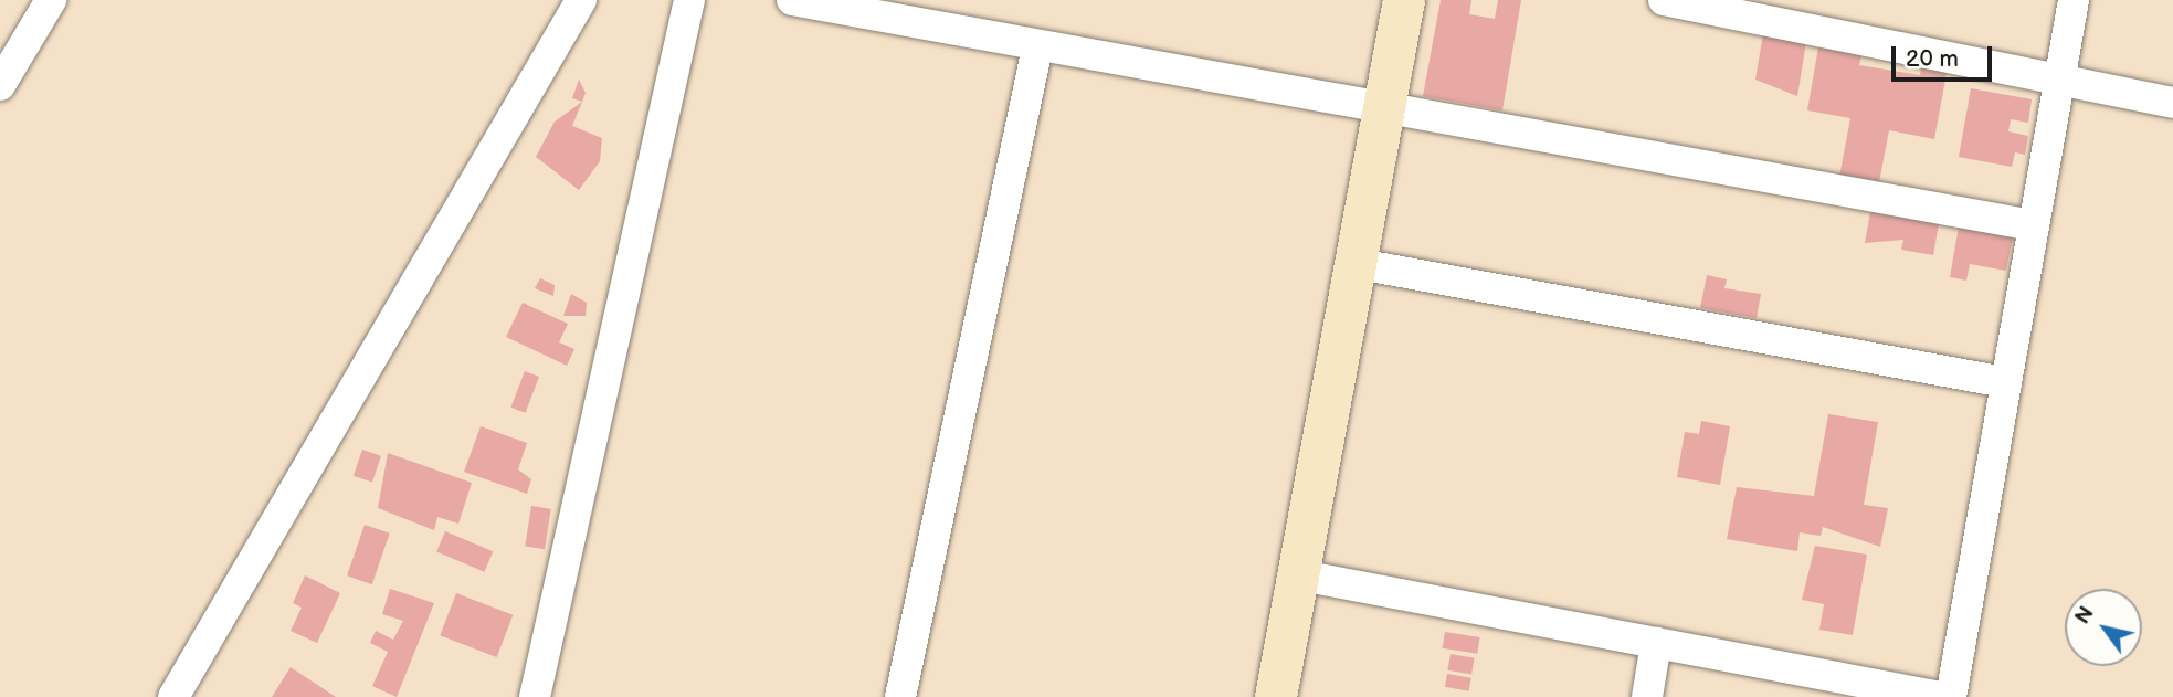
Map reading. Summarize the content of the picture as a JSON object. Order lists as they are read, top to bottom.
{
  "scale_bar": "20 m",
  "north": "top left"
}
